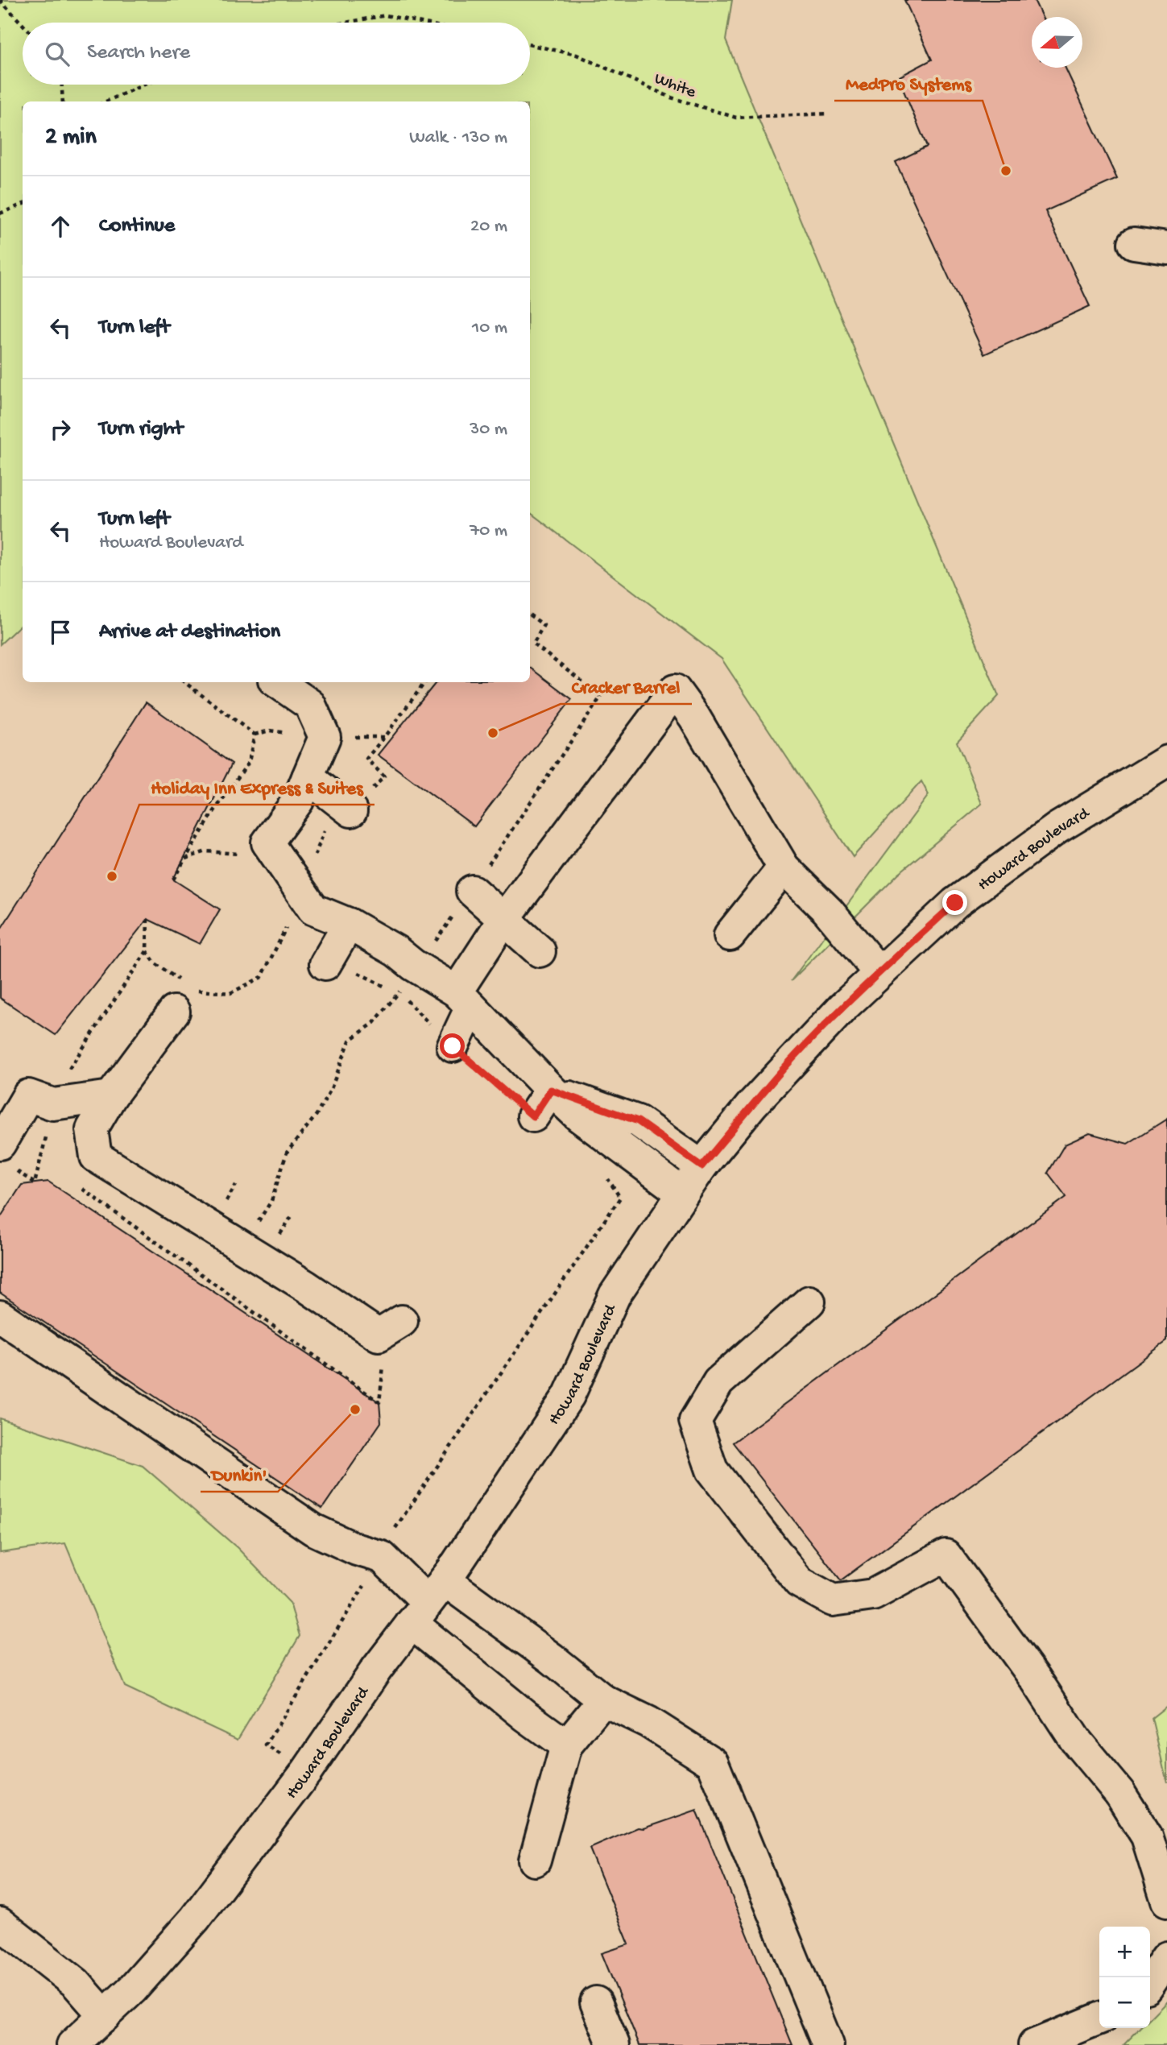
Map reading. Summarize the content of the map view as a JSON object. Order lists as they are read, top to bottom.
{
  "streets": {
    "main road": ["Howard Boulevard"],
    "path": ["White"]
  },
  "places": [
    "MedPro Systems",
    "Cracker Barrel",
    "Holiday Inn Express & Suites",
    "Dunkin'"
  ],
  "north": "left",
  "page": {
    "search": "Search here",
    "heading": ["2 min", "Walk · 130 m"],
    "list": [
      ["Continue", "20 m"],
      ["Turn left", "10 m"],
      ["Turn right", "30 m"],
      ["Turn left", "Howard Boulevard", "70 m"],
      "Arrive at destination"
    ],
    "map_buttons": ["+", "−"]
  }
}
